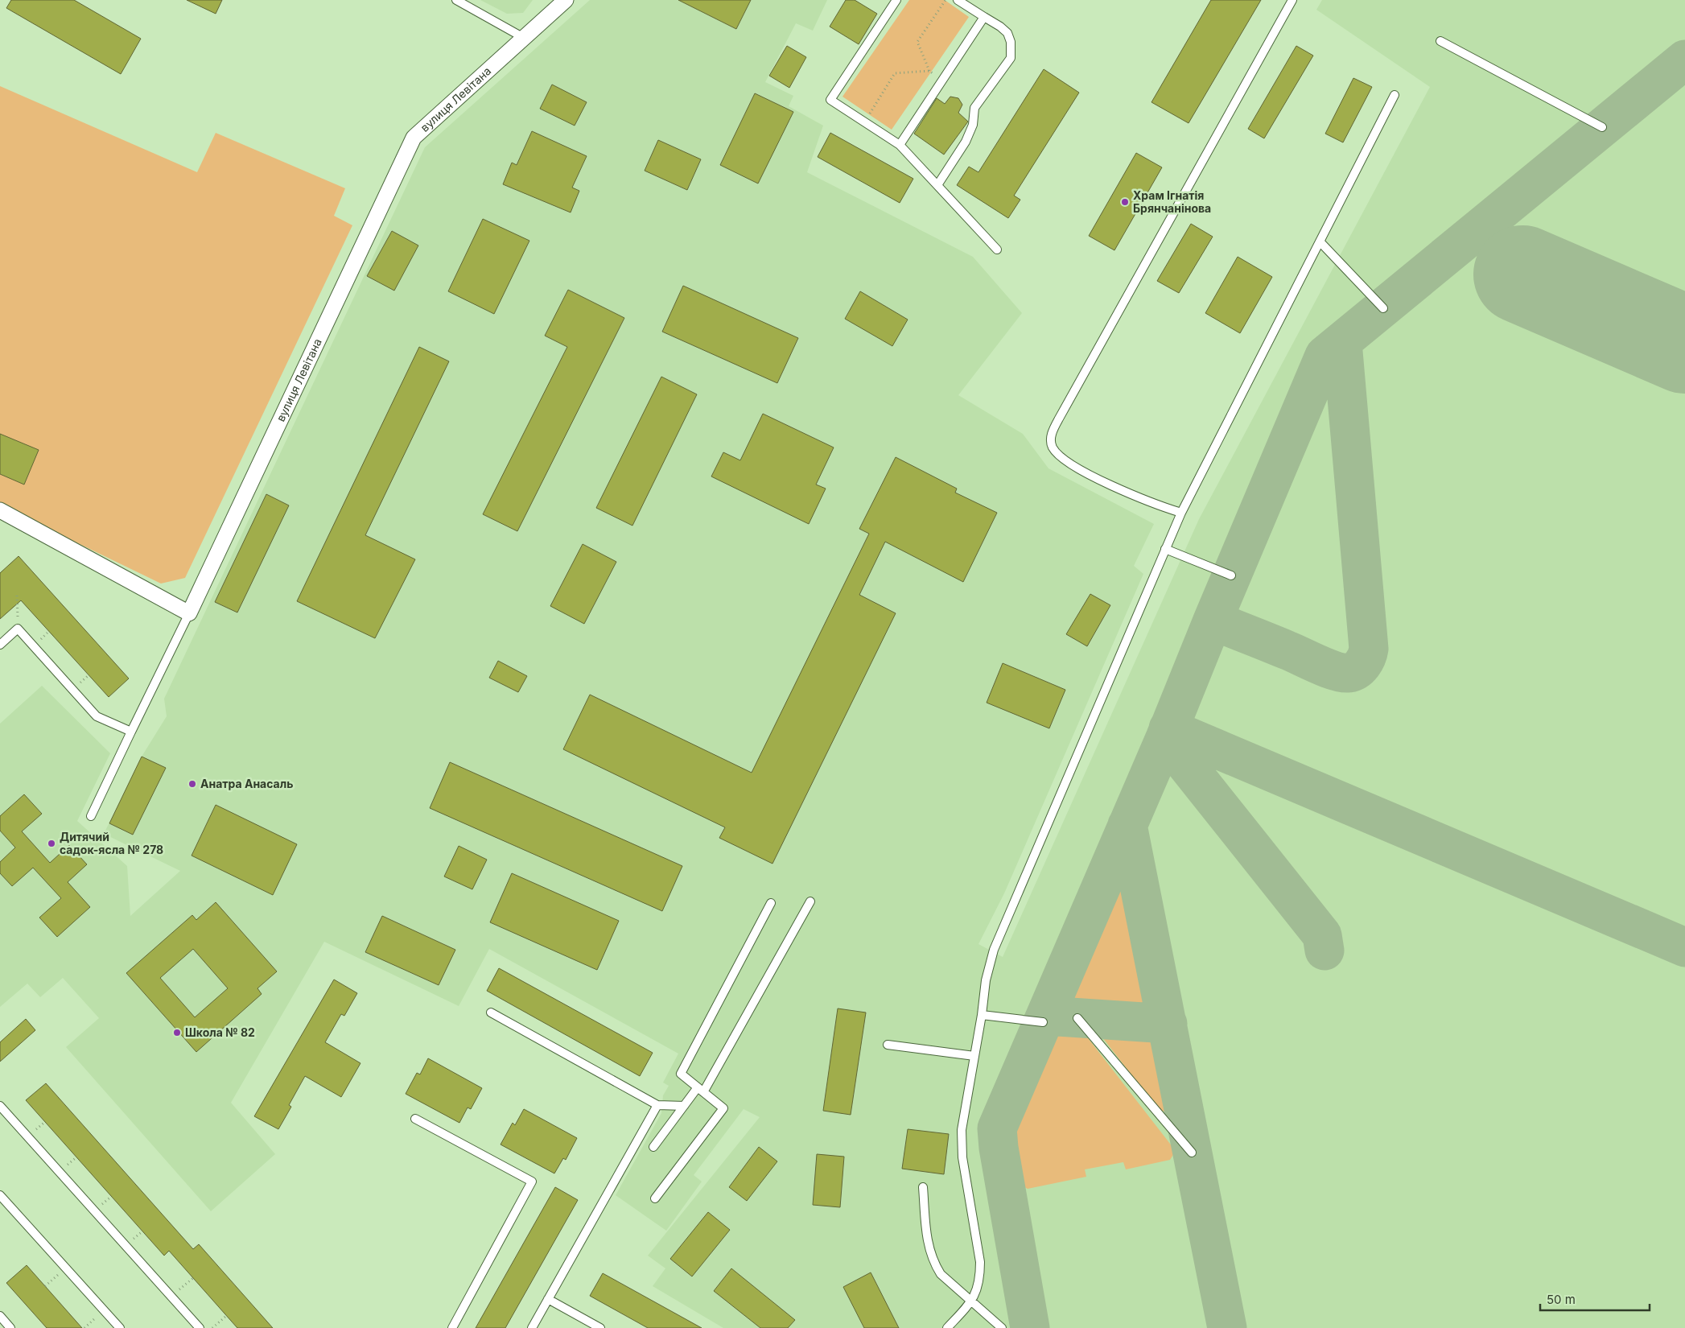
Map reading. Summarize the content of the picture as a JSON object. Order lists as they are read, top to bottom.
{
  "streets": {
    "street": ["вулиця Левітана"]
  },
  "places": [
    "Храм Ігнатія Брянчанінова",
    "Анатра Анасаль",
    "Дитячий садок-ясла № 278",
    "Школа № 82"
  ],
  "scale_bar": "50 m"
}
